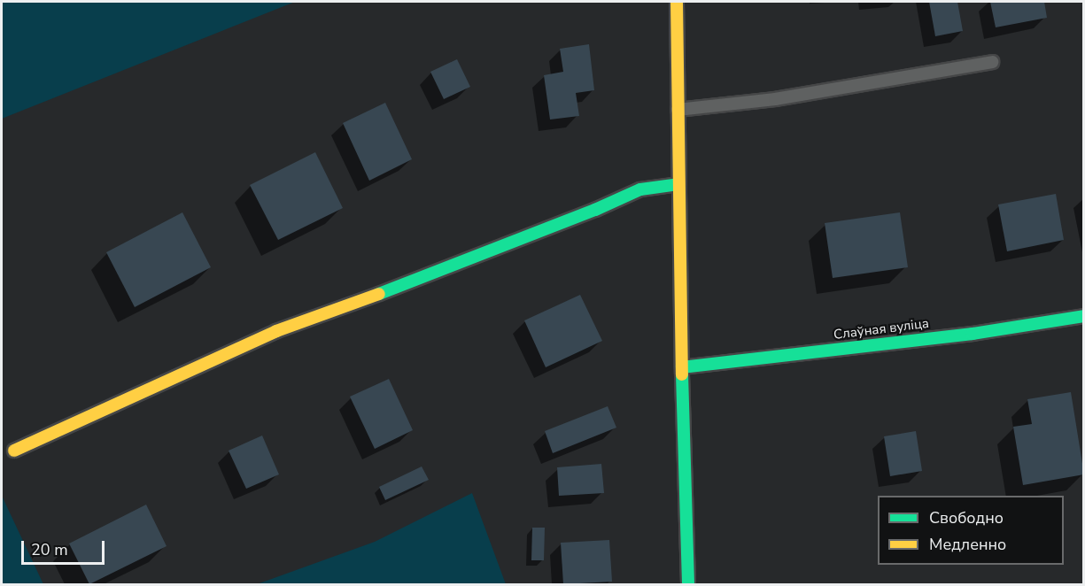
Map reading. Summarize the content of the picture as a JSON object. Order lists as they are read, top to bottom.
{
  "streets": {
    "street": ["Слаўная вуліца"]
  },
  "legend": ["Свободно", "Медленно"],
  "scale_bar": "20 m"
}
